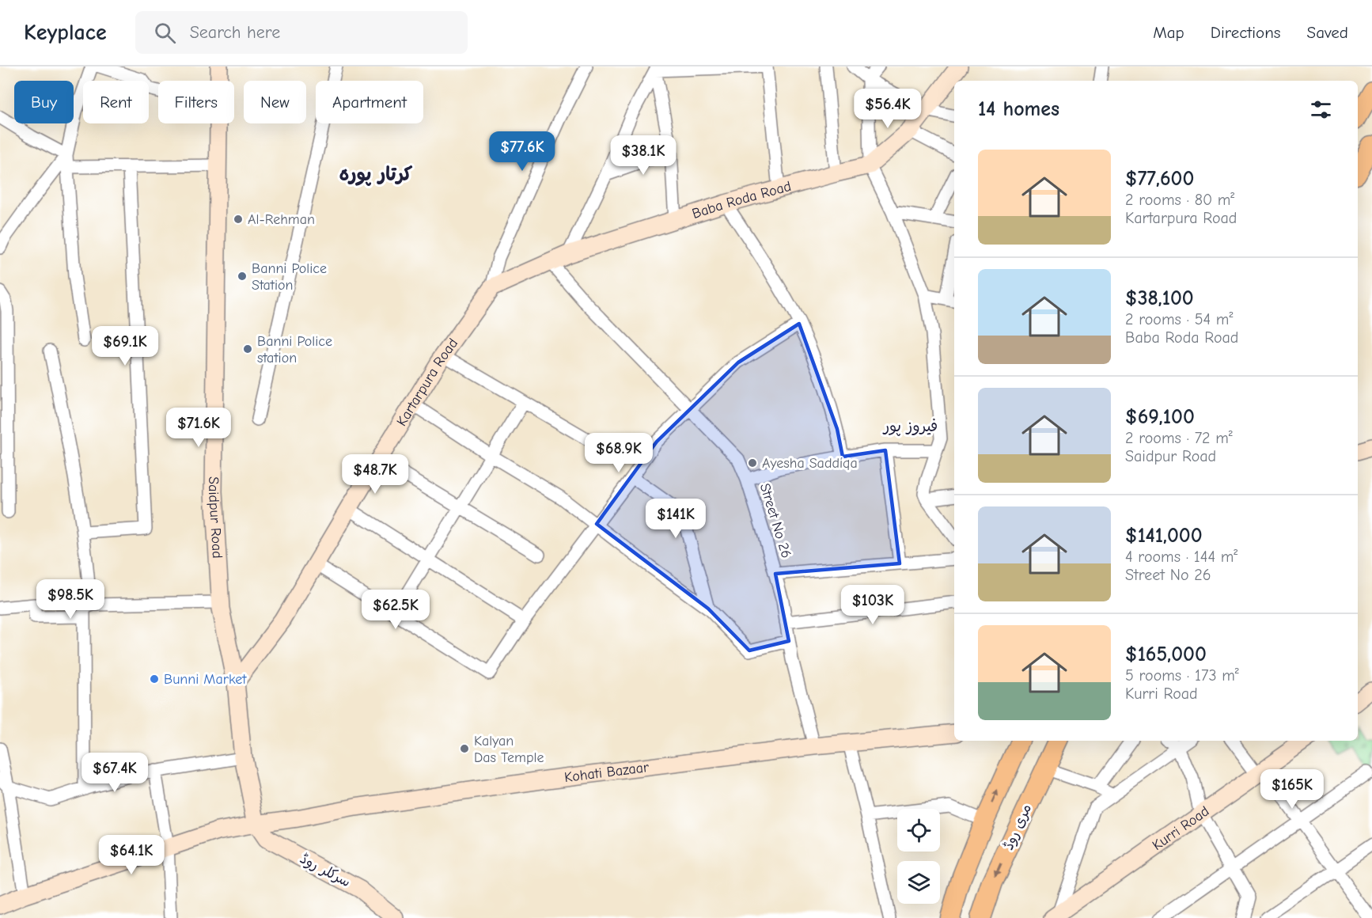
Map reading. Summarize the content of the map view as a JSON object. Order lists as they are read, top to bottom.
{
  "streets": {
    "main road": ["مری روڈ"],
    "street": [
      "Baba Roda Road",
      "Kartarpura Road",
      "Saidpur Road",
      "Street No 26",
      "Kohati Bazaar",
      "Kurri Road",
      "سرکلر روڈ"
    ]
  },
  "crossings": [
    ["Baba Roda Road", "Kartarpura Road"],
    ["Baba Roda Road", "Street No 26"],
    ["Kartarpura Road", "Saidpur Road"],
    ["Saidpur Road", "Kohati Bazaar"],
    ["Saidpur Road", "سرکلر روڈ"],
    ["Street No 26", "Kohati Bazaar"],
    ["Kohati Bazaar", "سرکلر روڈ"]
  ],
  "districts": ["کرتار پورہ", "فیروز پور"],
  "places": [
    "Al-Rehman",
    "Banni Police Station",
    "Banni Police station",
    "Ayesha Saddiqa",
    "Bunni Market",
    "Kalyan Das Temple"
  ],
  "page": {
    "header": "Keyplace",
    "search": "Search here",
    "nav": ["Map", "Directions", "Saved"],
    "chip": [
      "Buy",
      "Rent",
      "Filters",
      "New",
      "Apartment"
    ],
    "heading": "14 homes",
    "price": [
      "$56.4K",
      "$77.6K",
      "$38.1K",
      "$69.1K",
      "$71.6K",
      "$68.9K",
      "$48.7K",
      "$141K",
      "$98.5K",
      "$103K",
      "$62.5K",
      "$67.4K",
      "$165K",
      "$64.1K"
    ],
    "list": [
      {
        "name": "$77,600",
        "note": "2 rooms · 80 m² · Kartarpura Road"
      },
      {
        "name": "$38,100",
        "note": "2 rooms · 54 m² · Baba Roda Road"
      },
      {
        "name": "$69,100",
        "note": "2 rooms · 72 m² · Saidpur Road"
      },
      {
        "name": "$141,000",
        "note": "4 rooms · 144 m² · Street No 26"
      },
      {
        "name": "$165,000",
        "note": "5 rooms · 173 m² · Kurri Road"
      }
    ]
  }
}
